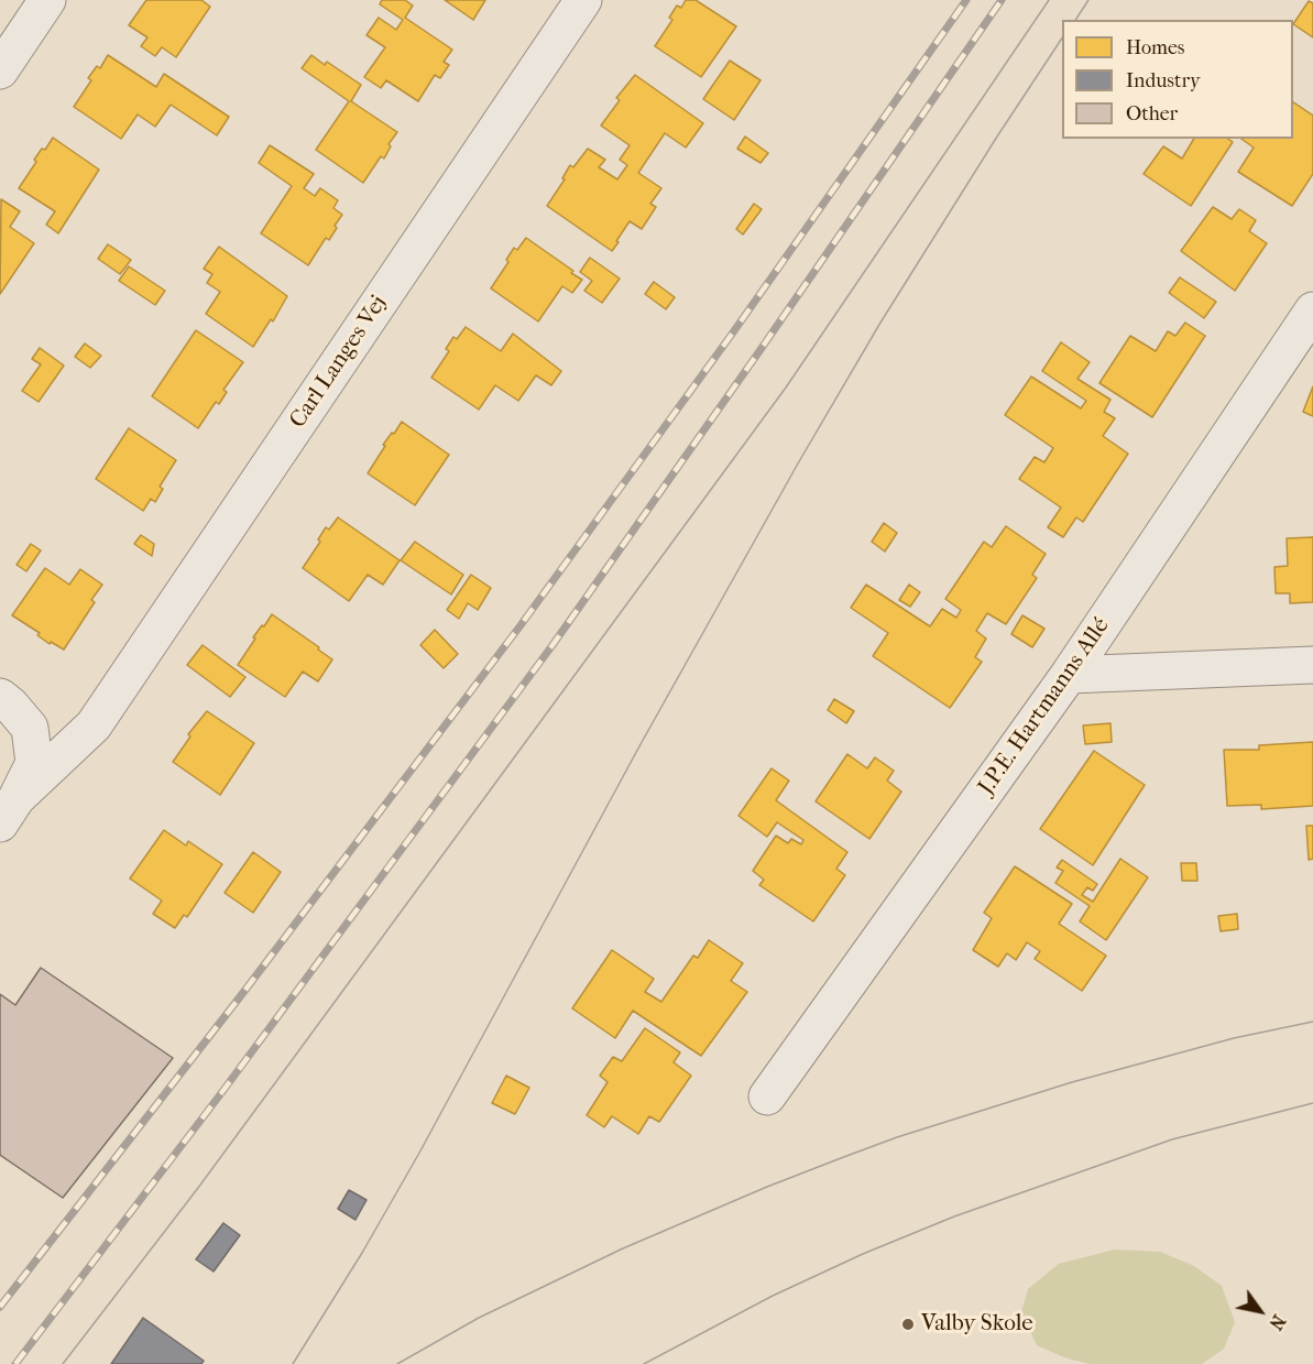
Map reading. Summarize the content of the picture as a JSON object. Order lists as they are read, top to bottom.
{
  "streets": {
    "street": ["Carl Langes Vej", "J.P.E. Hartmanns Allé"]
  },
  "places": ["Valby Skole"],
  "legend": ["Homes", "Industry", "Other"],
  "north": "bottom right"
}
